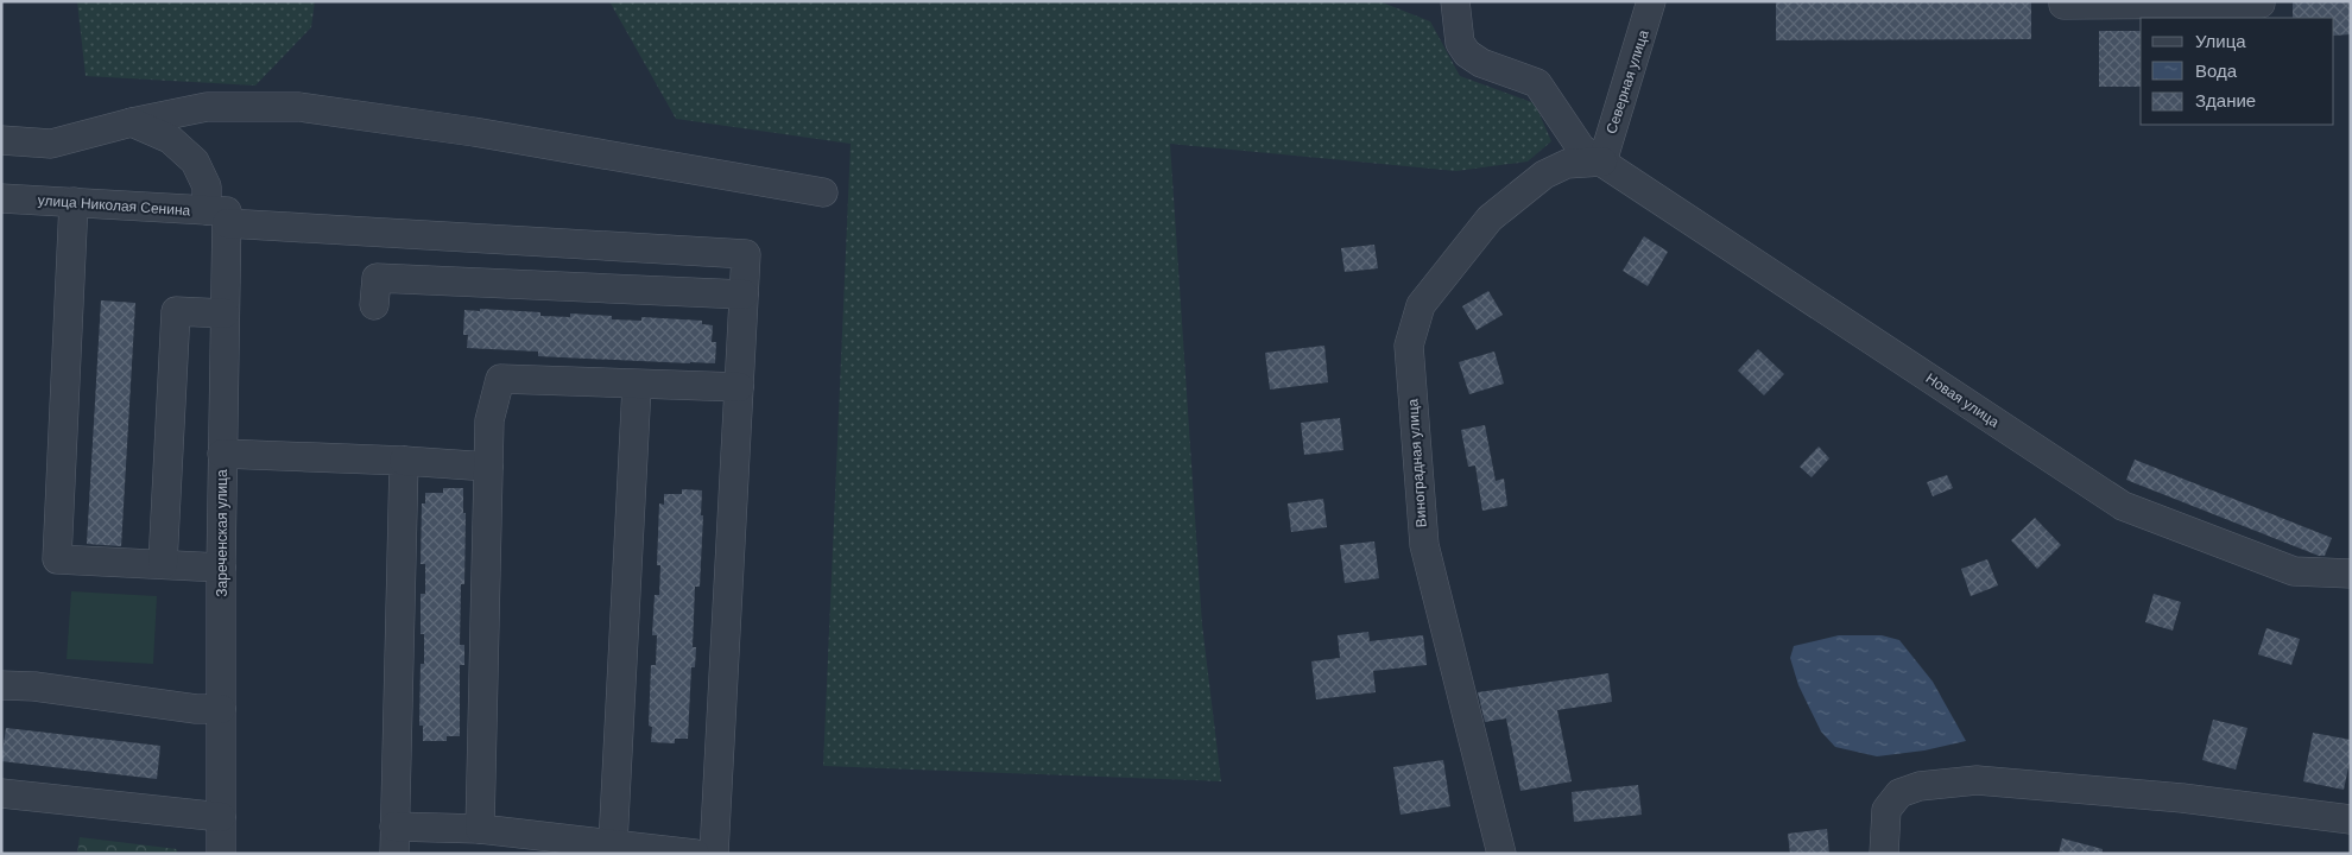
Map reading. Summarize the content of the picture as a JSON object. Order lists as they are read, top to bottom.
{
  "streets": {
    "street": [
      "Северная улица",
      "улица Николая Сенина",
      "Новая улица",
      "Виноградная улица",
      "Зареченская улица"
    ]
  },
  "crossings": [
    ["Северная улица", "Новая улица"],
    ["Северная улица", "Виноградная улица"],
    ["улица Николая Сенина", "Зареченская улица"],
    ["Новая улица", "Виноградная улица"]
  ],
  "legend": ["Улица", "Вода", "Здание"]
}
